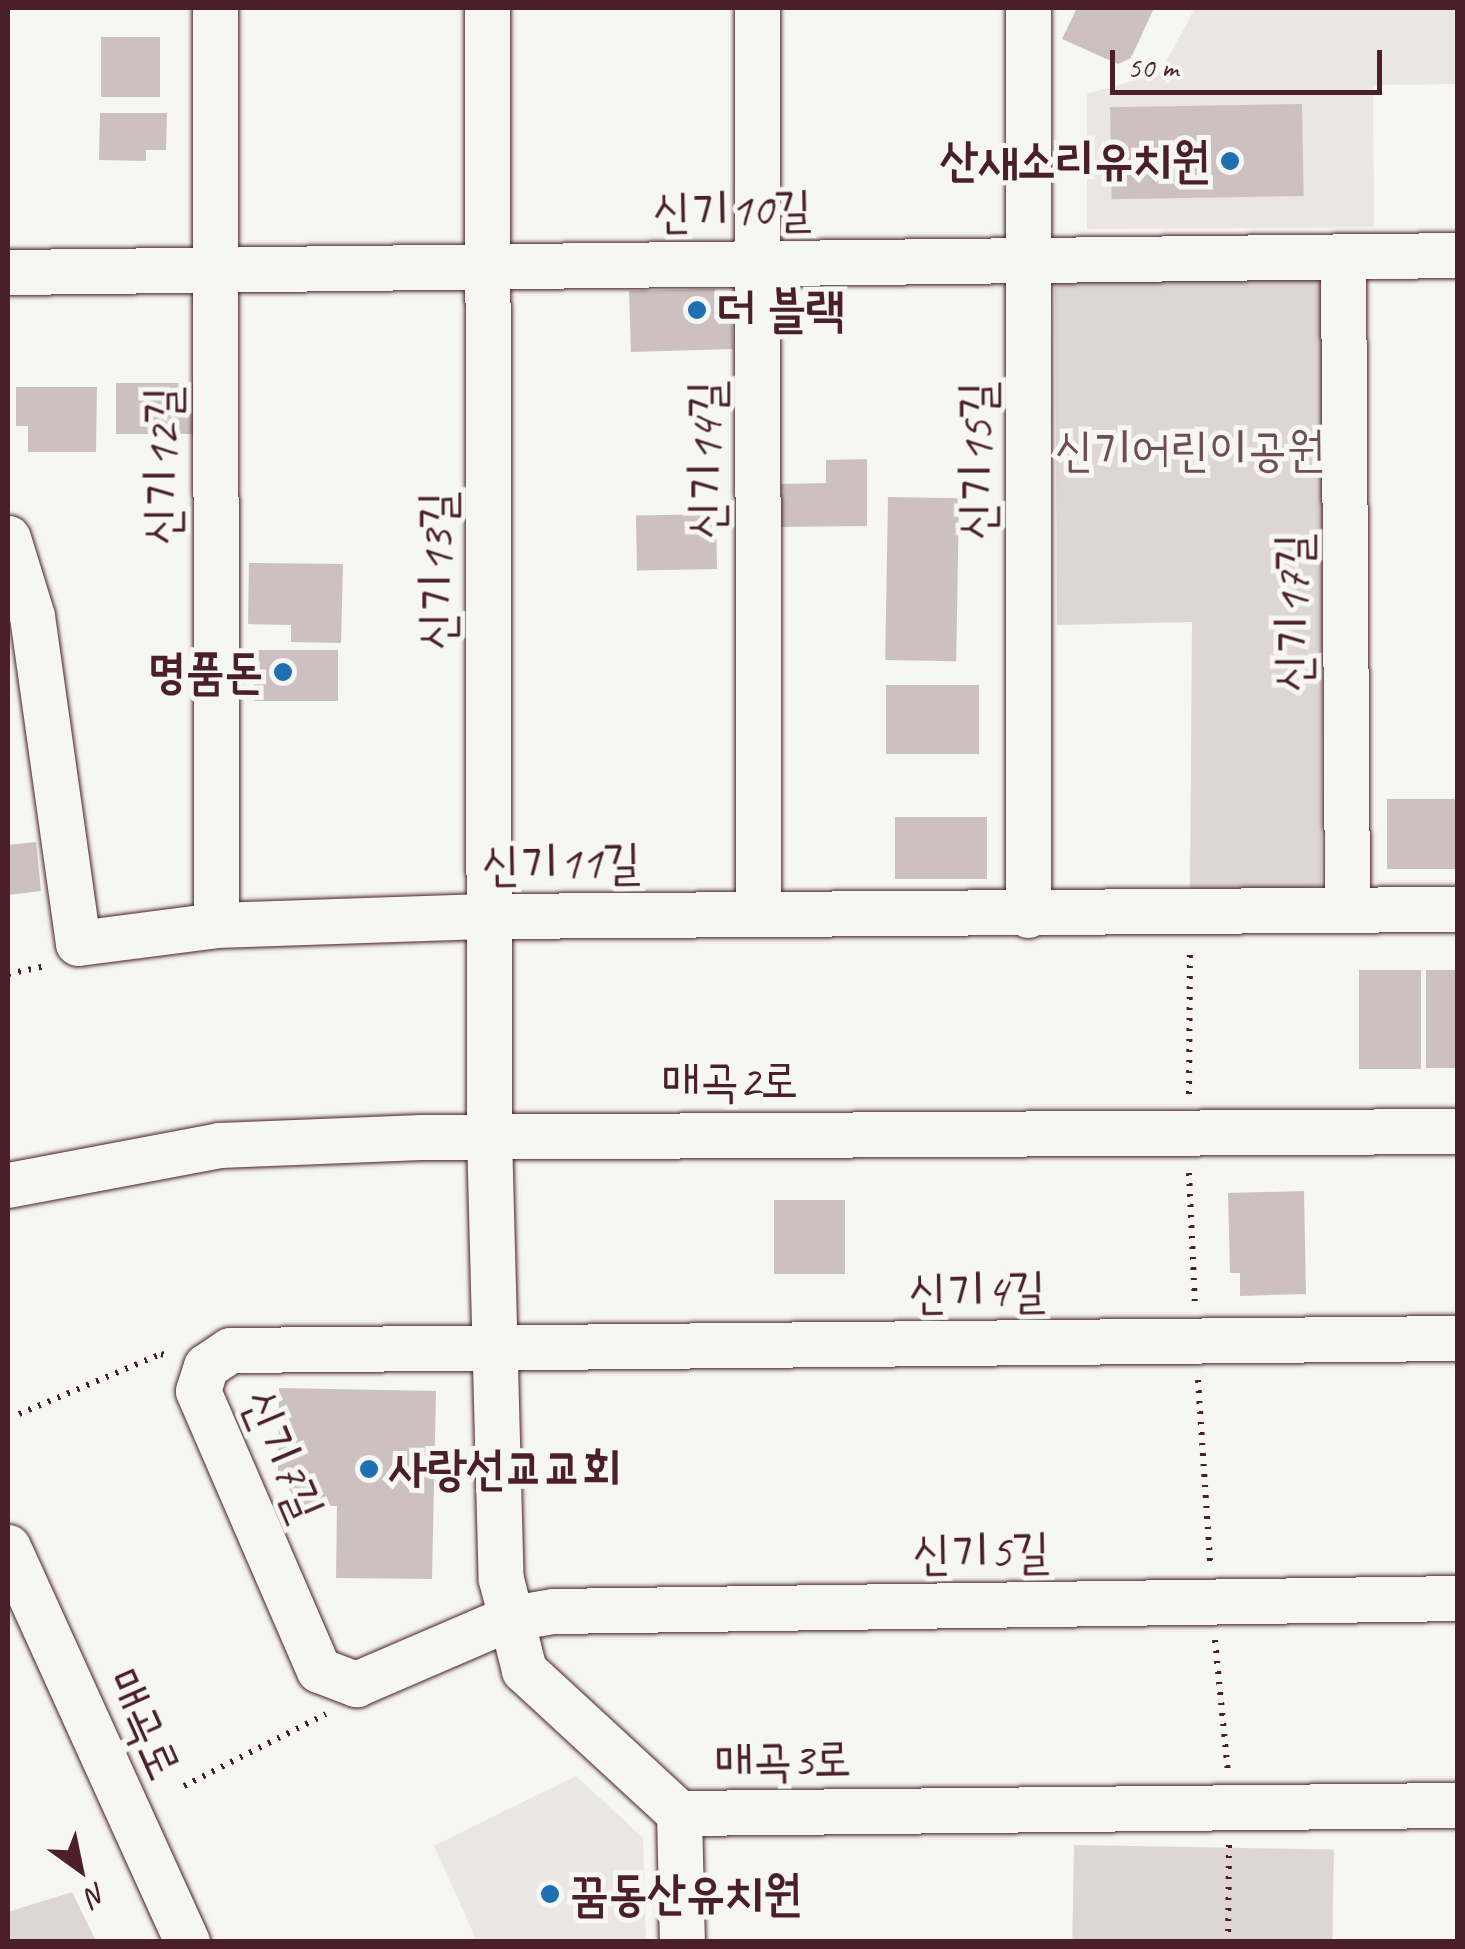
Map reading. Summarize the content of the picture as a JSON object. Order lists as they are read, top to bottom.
{
  "streets": {
    "street": [
      "신기10길",
      "신기14길",
      "신기15길",
      "신기12길",
      "신기13길",
      "신기17길",
      "신기11길",
      "매곡2로",
      "신기4길",
      "신기7길",
      "신기5길",
      "매곡로",
      "매곡3로"
    ]
  },
  "crossings": [
    ["신기10길", "신기14길"],
    ["신기10길", "신기15길"],
    ["신기10길", "신기12길"],
    ["신기10길", "신기13길"],
    ["신기10길", "신기17길"],
    ["신기14길", "신기11길"],
    ["신기15길", "신기11길"],
    ["신기12길", "신기11길"],
    ["신기13길", "신기11길"],
    ["신기13길", "매곡2로"],
    ["신기13길", "매곡3로"],
    ["신기17길", "신기11길"],
    ["매곡2로", "매곡3로"],
    ["신기4길", "신기7길"],
    ["신기4길", "매곡3로"],
    ["신기7길", "매곡3로"],
    ["신기5길", "매곡3로"]
  ],
  "parks": ["신기어린이공원"],
  "places": [
    "산새소리유치원",
    "더 블랙",
    "명품돈",
    "사랑선교교회",
    "꿈동산유치원"
  ],
  "scale_bar": "50 m",
  "north": "bottom right"
}
